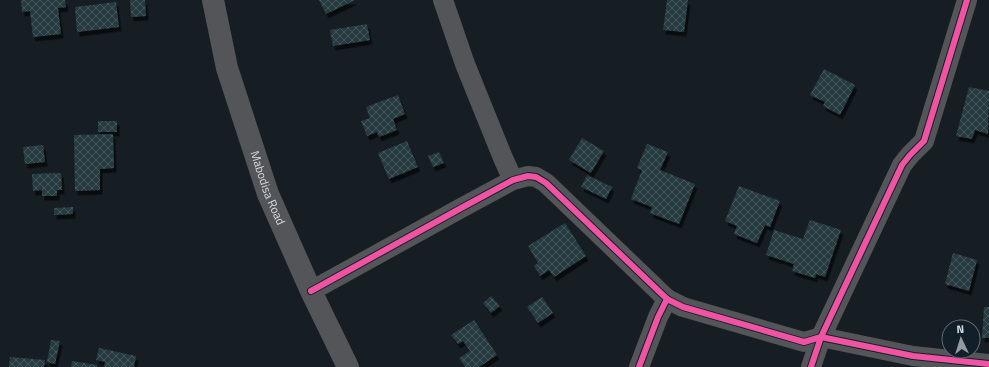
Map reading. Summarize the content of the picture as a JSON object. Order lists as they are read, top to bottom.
{
  "streets": {
    "street": ["Mabodisa Road"]
  },
  "north": "top"
}
